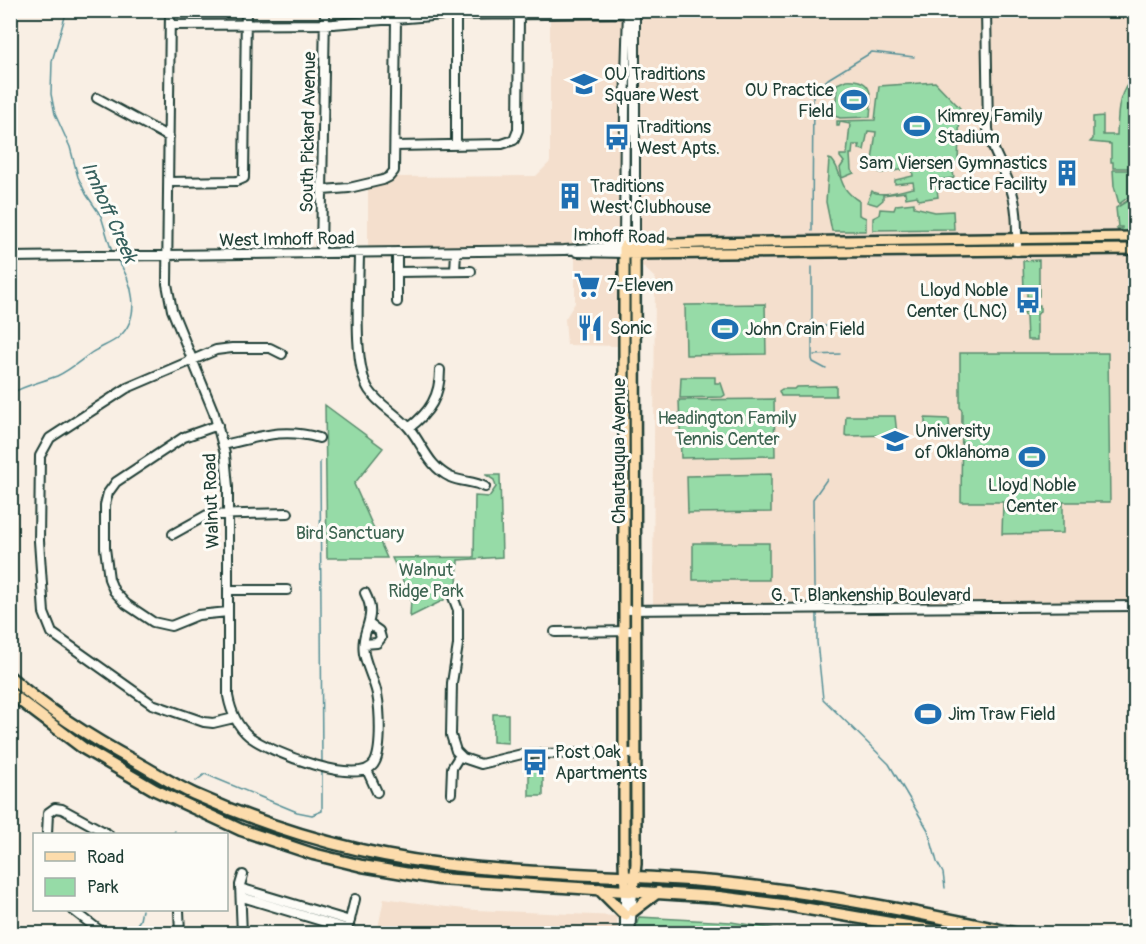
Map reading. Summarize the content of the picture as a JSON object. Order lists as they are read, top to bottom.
{
  "streets": {
    "main road": ["Imhoff Road", "Chautauqua Avenue"],
    "street": [
      "South Pickard Avenue",
      "West Imhoff Road",
      "Walnut Road",
      "G. T. Blankenship Boulevard"
    ]
  },
  "crossings": [
    ["South Pickard Avenue", "West Imhoff Road"],
    ["Imhoff Road", "West Imhoff Road"],
    ["Imhoff Road", "Chautauqua Avenue"],
    ["West Imhoff Road", "Walnut Road"],
    ["Chautauqua Avenue", "G. T. Blankenship Boulevard"]
  ],
  "water": ["Imhoff Creek"],
  "parks": ["Headington Family Tennis Center", "Bird Sanctuary", "Walnut Ridge Park"],
  "places": {
    "school or university": ["OU Traditions Square West", "University of Oklahoma"],
    "sports": [
      "OU Practice Field",
      "Kimrey Family Stadium",
      "John Crain Field",
      "Lloyd Noble Center",
      "Jim Traw Field"
    ],
    "bus stop": ["Traditions West Apts.", "Lloyd Noble Center (LNC)", "Post Oak Apartments"],
    "building": ["Sam Viersen Gymnastics Practice Facility", "Traditions West Clubhouse"],
    "supermarket": ["7-Eleven"],
    "restaurant": ["Sonic"]
  },
  "legend": ["Road", "Park"]
}
